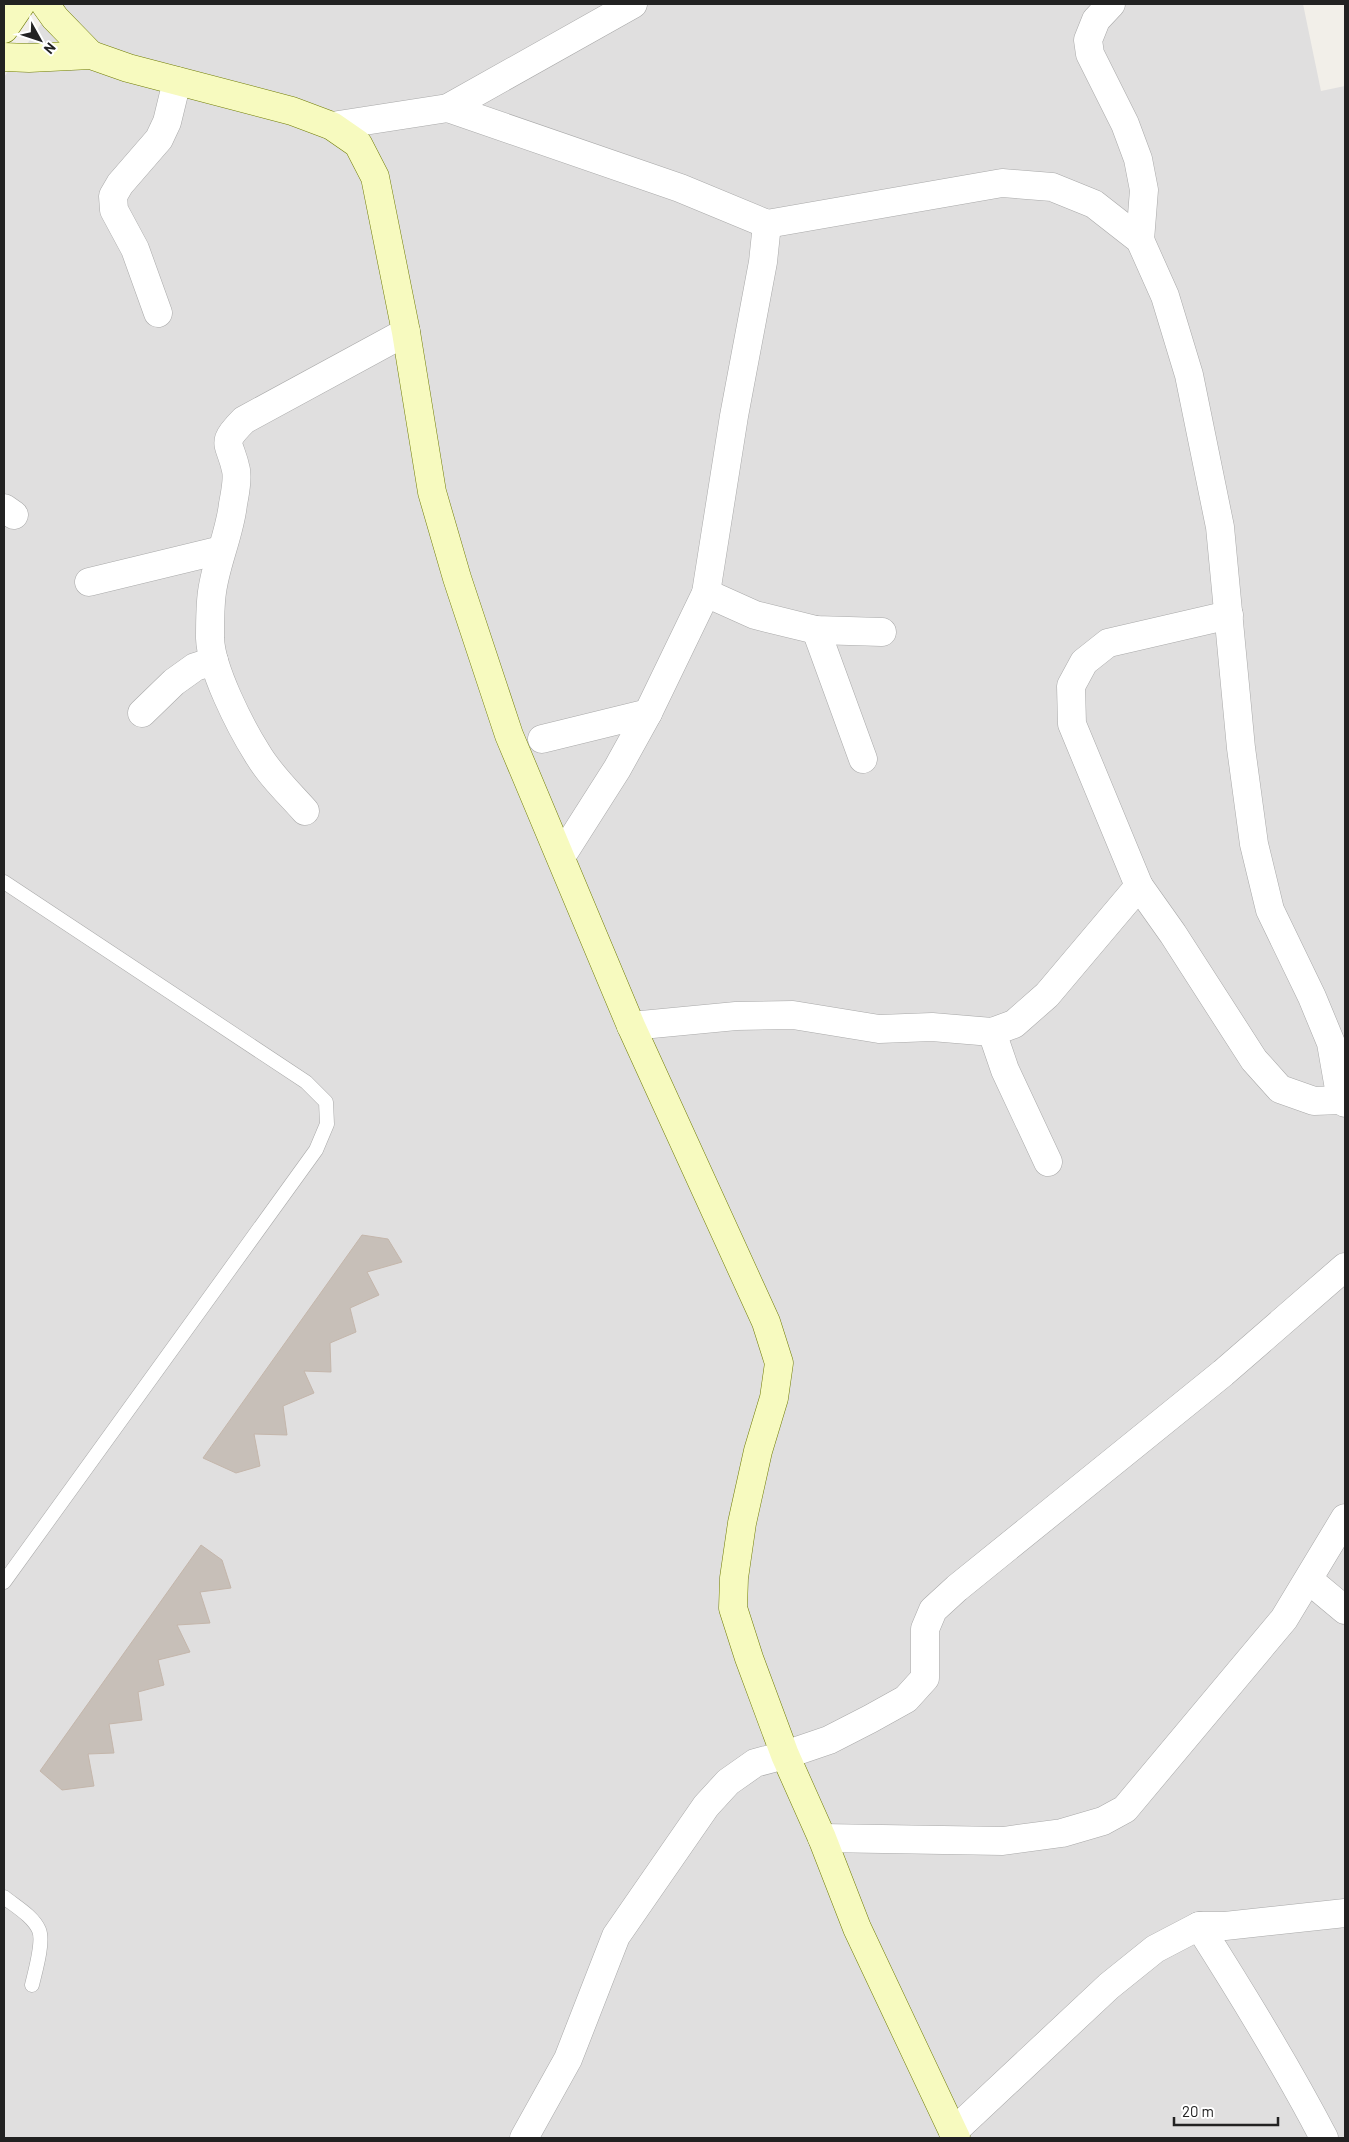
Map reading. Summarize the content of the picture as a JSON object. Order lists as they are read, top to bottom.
{
  "scale_bar": "20 m",
  "north": "bottom right"
}
